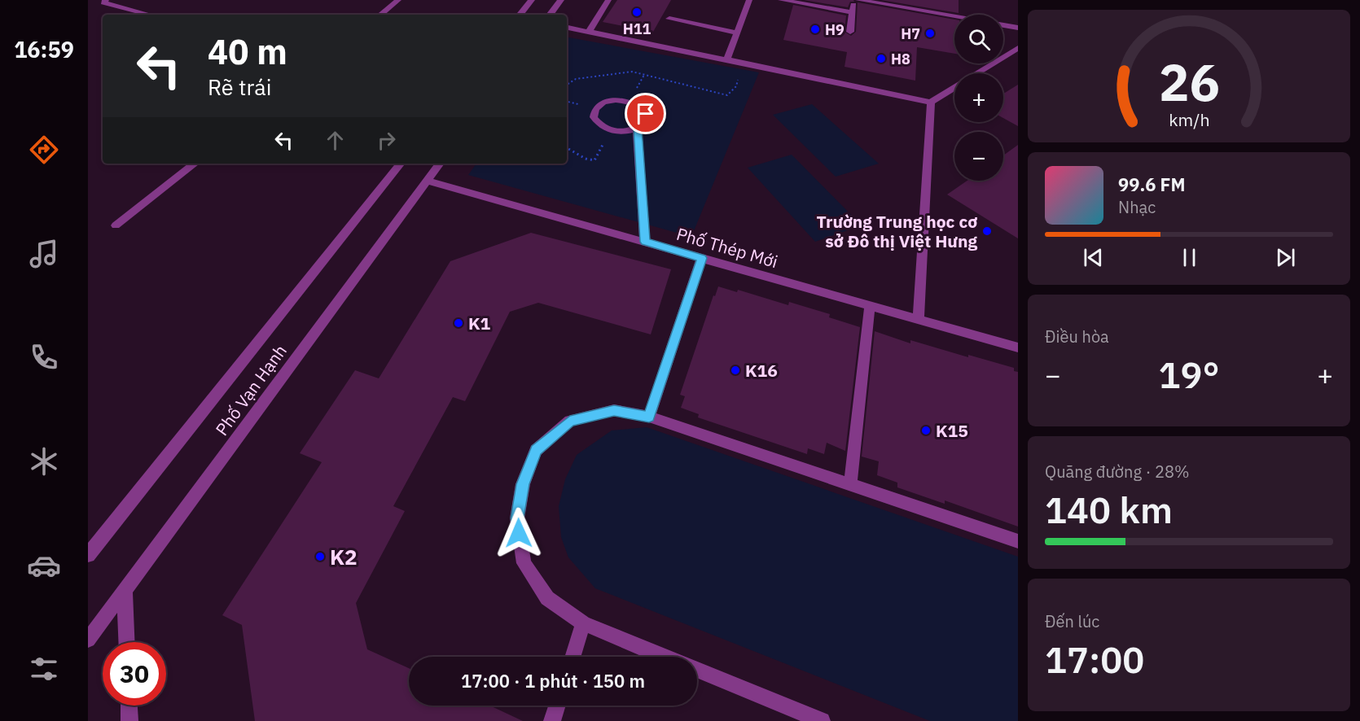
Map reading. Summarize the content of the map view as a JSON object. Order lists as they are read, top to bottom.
{
  "streets": {
    "street": ["Phố Thép Mới", "Phố Vạn Hạnh"]
  },
  "crossings": [
    ["Phố Thép Mới", "Phố Vạn Hạnh"]
  ],
  "places": [
    "H11",
    "H9",
    "H7",
    "H8",
    "Trường Trung học cơ sở Đô thị Việt Hưng",
    "K1",
    "K16",
    "K15",
    "K2"
  ],
  "page": {
    "tabs": "16:59",
    "map_buttons": ["+", "−"],
    "turn": ["40 m", "Rẽ trái"],
    "song": ["99.6 FM", "Nhạc"],
    "tile": [
      "Điều hòa",
      ["Quãng đường · 28%", "140 km"],
      ["Đến lúc", "17:00"]
    ],
    "heat": ["−", "19°", "+"],
    "limit": "30",
    "trip": "17:00 · 1 phút · 150 m",
    "gauge": ["26", "km/h"]
  }
}
